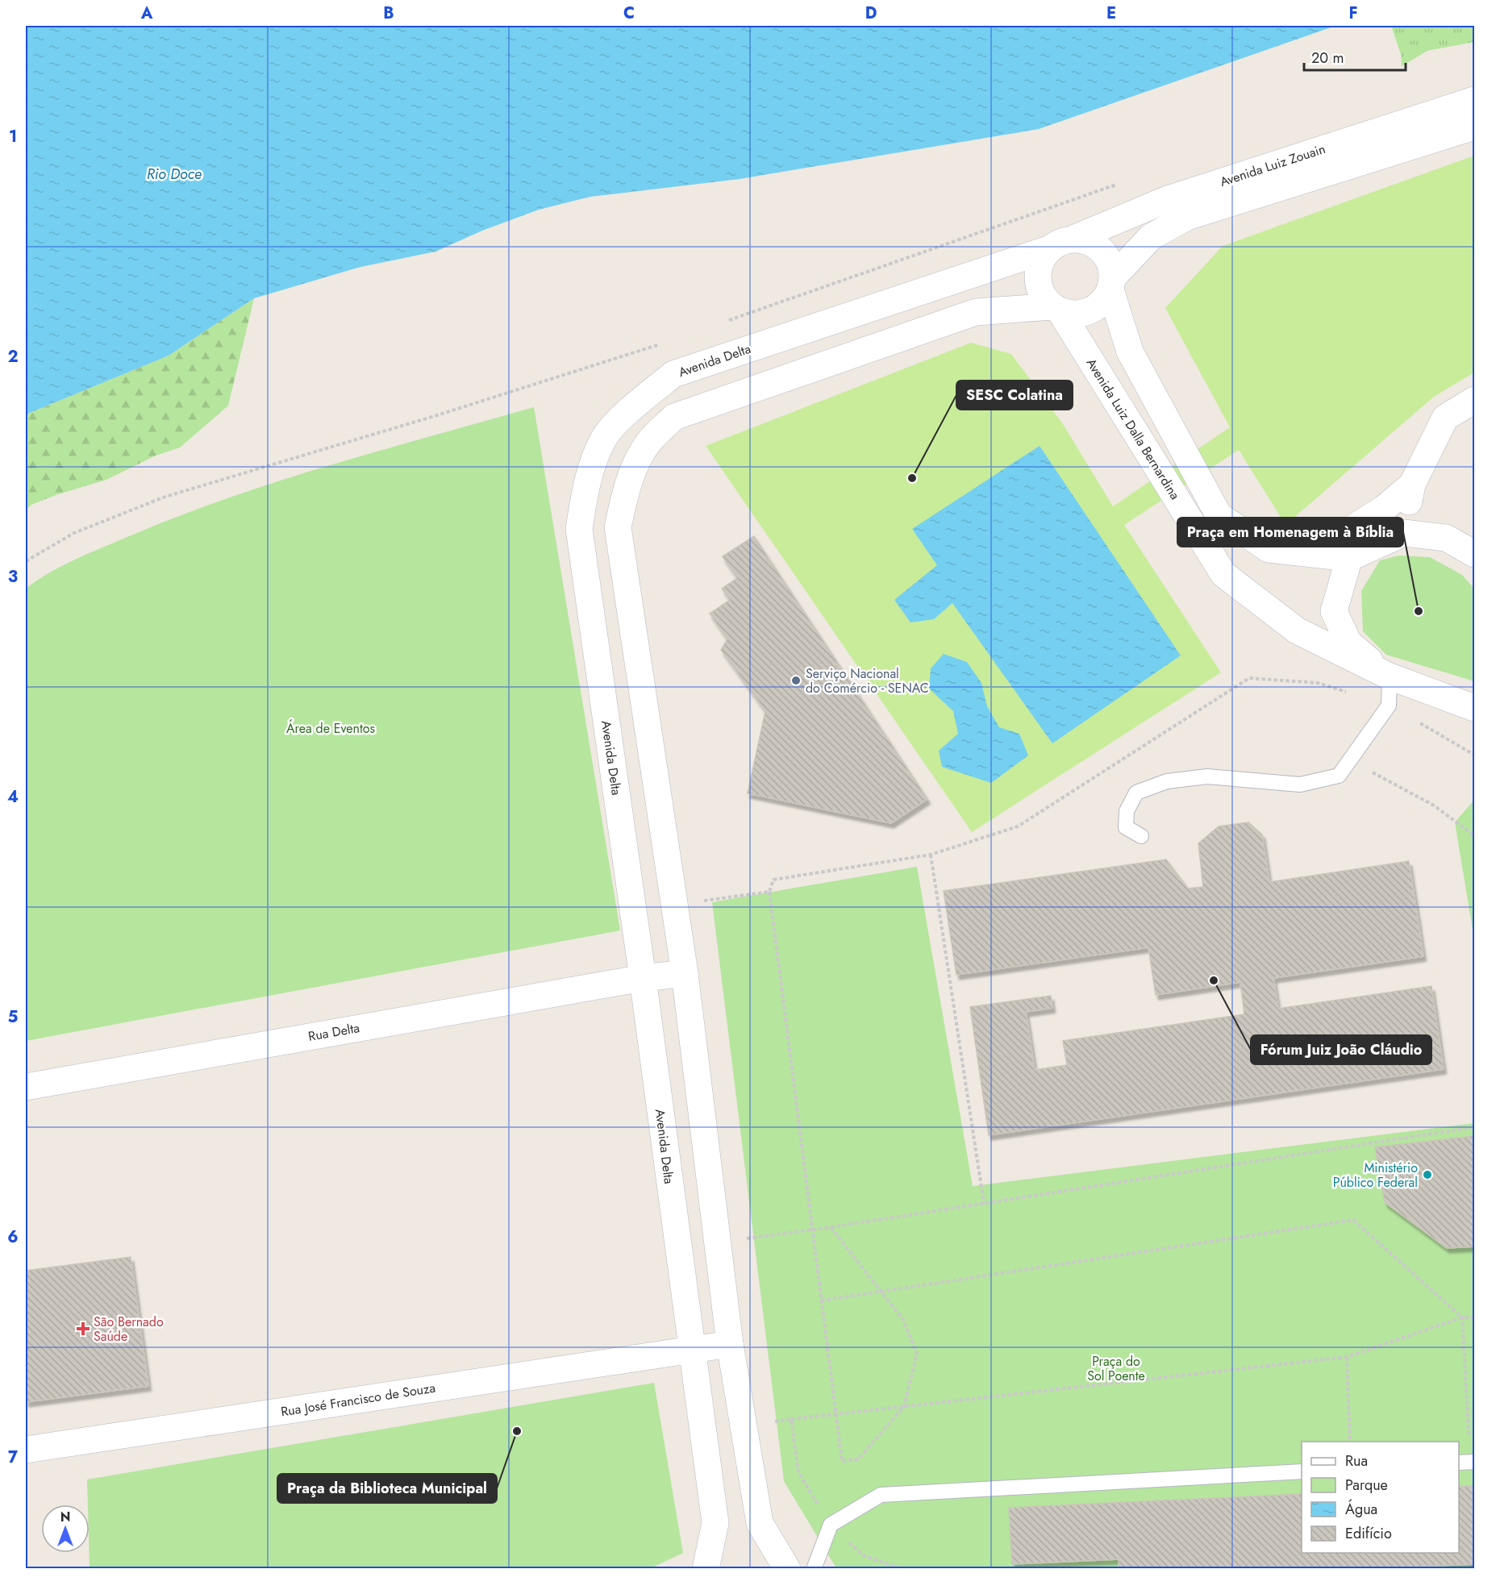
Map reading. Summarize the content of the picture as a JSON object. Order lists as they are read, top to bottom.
{
  "streets": {
    "street": [
      "Avenida Luiz Zouain",
      "Avenida Delta",
      "Avenida Luiz Dalla Bernardina",
      "Rua Delta",
      "Rua José Francisco de Souza"
    ]
  },
  "crossings": [
    ["Avenida Luiz Zouain", "Avenida Delta"],
    ["Avenida Luiz Zouain", "Avenida Luiz Dalla Bernardina"],
    ["Avenida Delta", "Avenida Luiz Dalla Bernardina"],
    ["Avenida Delta", "Rua Delta"],
    ["Avenida Delta", "Rua José Francisco de Souza"]
  ],
  "water": ["Rio Doce"],
  "parks": ["Área de Eventos", "Praça do Sol Poente"],
  "places": {
    "other": [
      "SESC Colatina",
      "Praça em Homenagem à Bíblia",
      "Serviço Nacional do Comércio - SENAC",
      "Fórum Juiz João Cláudio",
      "Ministério Público Federal",
      "Praça da Biblioteca Municipal"
    ],
    "health": ["São Bernado Saúde"]
  },
  "legend": [
    "Rua",
    "Parque",
    "Água",
    "Edifício"
  ],
  "scale_bar": "20 m",
  "north": "top",
  "grid": {
    "columns": [
      "A",
      "B",
      "C",
      "D",
      "E",
      "F"
    ],
    "rows": [
      "1",
      "2",
      "3",
      "4",
      "5",
      "6",
      "7"
    ]
  }
}
